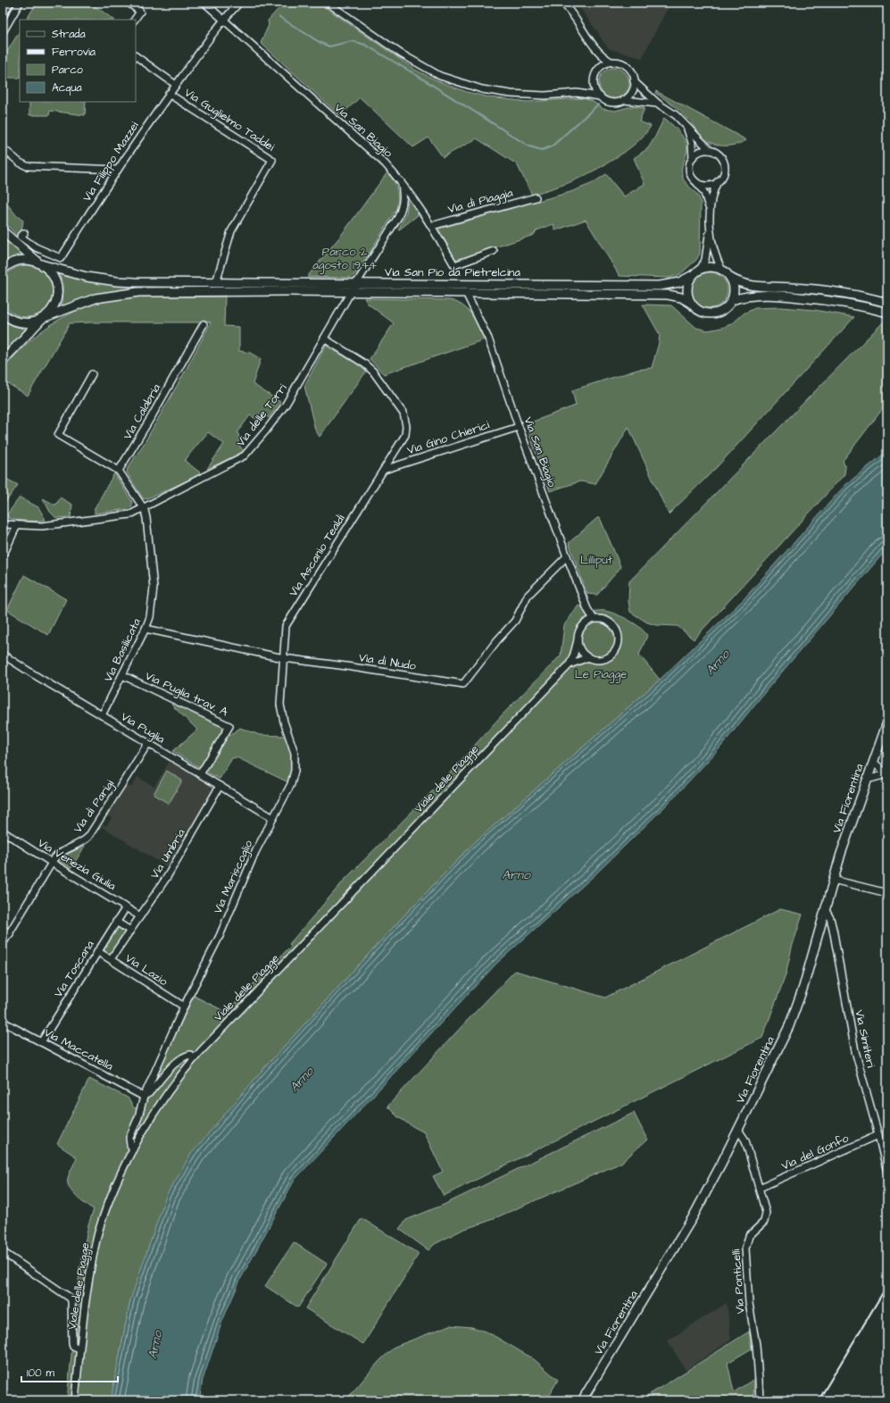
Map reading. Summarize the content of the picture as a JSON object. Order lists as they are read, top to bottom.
{
  "streets": {
    "main road": ["Via San Pio da Pietrelcina", "Via Fiorentina"],
    "street": [
      "Via Guglielmo Taddei",
      "Via San Biagio",
      "Via Filippo Mazzei",
      "Via di Piaggia",
      "Via Calabria",
      "Via delle Torri",
      "Via Gino Chierici",
      "Via Ascanio Tealdi",
      "Via Basilicata",
      "Via di Nudo",
      "Via Puglia trav. A",
      "Via Puglia",
      "Viale delle Piagge",
      "Via di Parigi",
      "Via Umbria",
      "Via Venezia Giulia",
      "Via Mariscoglio",
      "Via Toscana",
      "Via Lazio",
      "Via Simiteri",
      "Via Maccatella",
      "Via del Gonfo",
      "Via Ponticelli"
    ]
  },
  "crossings": [
    ["Via Guglielmo Taddei", "Via Filippo Mazzei"],
    ["Via Guglielmo Taddei", "Via San Pio da Pietrelcina"],
    ["Via San Biagio", "Via Filippo Mazzei"],
    ["Via San Biagio", "Via di Piaggia"],
    ["Via San Biagio", "Via San Pio da Pietrelcina"],
    ["Via San Biagio", "Via delle Torri"],
    ["Via San Biagio", "Via Gino Chierici"],
    ["Via San Biagio", "Via di Nudo"],
    ["Via San Biagio", "Viale delle Piagge"],
    ["Via San Pio da Pietrelcina", "Via delle Torri"],
    ["Via delle Torri", "Via Ascanio Tealdi"],
    ["Via delle Torri", "Via Basilicata"],
    ["Via Gino Chierici", "Via Ascanio Tealdi"],
    ["Via Ascanio Tealdi", "Via di Nudo"],
    ["Via Ascanio Tealdi", "Via Mariscoglio"],
    ["Via Basilicata", "Via di Nudo"],
    ["Via Basilicata", "Via Puglia trav. A"],
    ["Via Basilicata", "Via Puglia"],
    ["Via di Nudo", "Via Mariscoglio"],
    ["Via Puglia trav. A", "Via Puglia"],
    ["Via Puglia", "Via di Parigi"],
    ["Via Puglia", "Via Umbria"],
    ["Via Puglia", "Via Mariscoglio"],
    ["Via Fiorentina", "Via Simiteri"],
    ["Via Fiorentina", "Via Ponticelli"],
    ["Via di Parigi", "Via Venezia Giulia"],
    ["Via Umbria", "Via Venezia Giulia"],
    ["Via Umbria", "Via Lazio"],
    ["Via Venezia Giulia", "Via Toscana"],
    ["Via Mariscoglio", "Via Lazio"],
    ["Via Mariscoglio", "Via Maccatella"],
    ["Via Toscana", "Via Lazio"],
    ["Via Toscana", "Via Maccatella"],
    ["Via Simiteri", "Via del Gonfo"],
    ["Via del Gonfo", "Via Ponticelli"]
  ],
  "water": ["Arno"],
  "parks": ["Parco 2 agosto 1944", "Lilliput", "Le Piagge"],
  "legend": [
    "Strada",
    "Ferrovia",
    "Parco",
    "Acqua"
  ],
  "scale_bar": "100 m"
}
